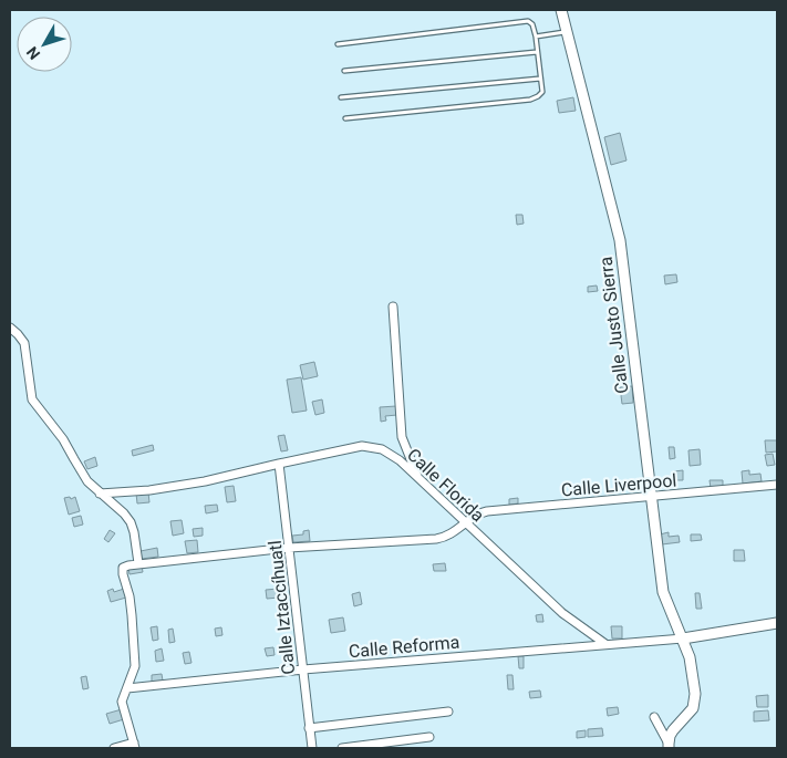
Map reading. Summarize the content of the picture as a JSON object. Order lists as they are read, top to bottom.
{
  "streets": {
    "street": [
      "Calle Justo Sierra",
      "Calle Florida",
      "Calle Liverpool",
      "Calle Iztaccíhuatl",
      "Calle Reforma"
    ]
  },
  "crossings": [
    ["Calle Justo Sierra", "Calle Liverpool"],
    ["Calle Justo Sierra", "Calle Reforma"],
    ["Calle Florida", "Calle Liverpool"],
    ["Calle Florida", "Calle Iztaccíhuatl"],
    ["Calle Florida", "Calle Reforma"],
    ["Calle Liverpool", "Calle Iztaccíhuatl"],
    ["Calle Liverpool", "Calle Reforma"],
    ["Calle Iztaccíhuatl", "Calle Reforma"]
  ],
  "north": "bottom left"
}
